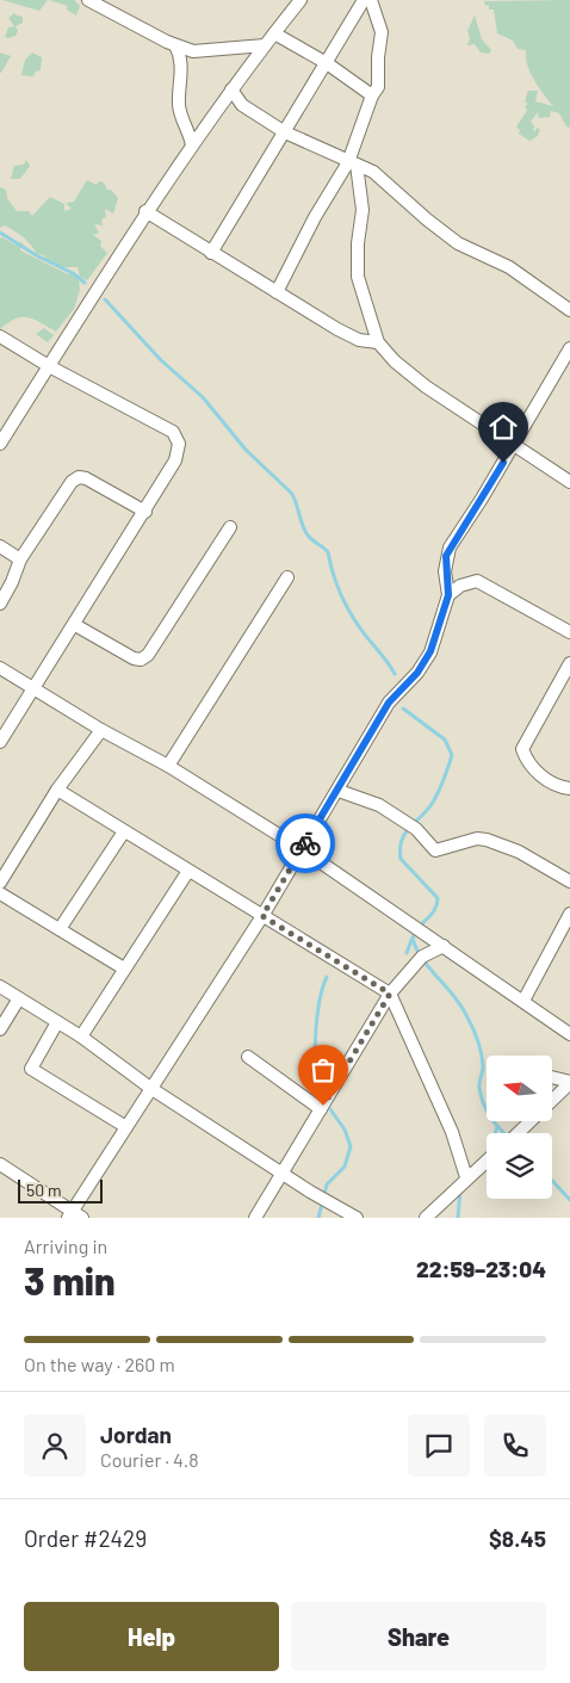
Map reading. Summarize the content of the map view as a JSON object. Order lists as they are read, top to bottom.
{
  "scale_bar": "50 m",
  "north": "left",
  "page": {
    "scale": "50 m",
    "heading": ["3 min", "Arriving in", "22:59–23:04"],
    "panel": [
      "Jordan",
      "Courier · 4.8",
      "Order #2429",
      "$8.45"
    ],
    "bar": "On the way · 260 m",
    "buttons": ["Help", "Share"]
  }
}
